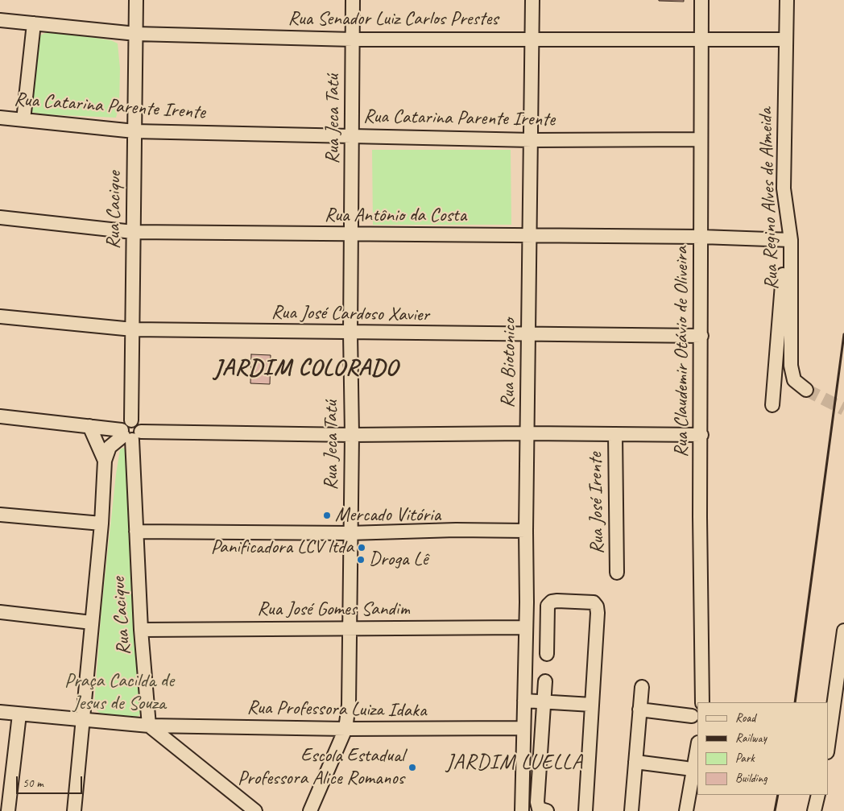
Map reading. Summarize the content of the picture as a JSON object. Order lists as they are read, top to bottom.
{
  "streets": {
    "street": [
      "Rua Senador Luiz Carlos Prestes",
      "Rua Catarina Parente Irente",
      "Rua Jeca Tatú",
      "Rua Regino Alves de Almeida",
      "Rua Cacique",
      "Rua Antônio da Costa",
      "Rua José Cardoso Xavier",
      "Rua Claudemir Otávio de Oliveira",
      "Rua Biotonico",
      "Rua José Irente",
      "Rua José Gomes Sandim",
      "Rua Professora Luiza Idaka"
    ]
  },
  "crossings": [
    ["Rua Senador Luiz Carlos Prestes", "Rua Jeca Tatú"],
    ["Rua Senador Luiz Carlos Prestes", "Rua Regino Alves de Almeida"],
    ["Rua Senador Luiz Carlos Prestes", "Rua Cacique"],
    ["Rua Senador Luiz Carlos Prestes", "Rua Claudemir Otávio de Oliveira"],
    ["Rua Senador Luiz Carlos Prestes", "Rua Biotonico"],
    ["Rua Catarina Parente Irente", "Rua Jeca Tatú"],
    ["Rua Catarina Parente Irente", "Rua Cacique"],
    ["Rua Catarina Parente Irente", "Rua Claudemir Otávio de Oliveira"],
    ["Rua Catarina Parente Irente", "Rua Biotonico"],
    ["Rua Jeca Tatú", "Rua Antônio da Costa"],
    ["Rua Jeca Tatú", "Rua José Cardoso Xavier"],
    ["Rua Jeca Tatú", "Rua José Gomes Sandim"],
    ["Rua Jeca Tatú", "Rua Professora Luiza Idaka"],
    ["Rua Regino Alves de Almeida", "Rua Antônio da Costa"],
    ["Rua Cacique", "Rua Antônio da Costa"],
    ["Rua Cacique", "Rua José Cardoso Xavier"],
    ["Rua Cacique", "Rua José Gomes Sandim"],
    ["Rua Cacique", "Rua Professora Luiza Idaka"],
    ["Rua Antônio da Costa", "Rua Claudemir Otávio de Oliveira"],
    ["Rua Antônio da Costa", "Rua Biotonico"],
    ["Rua José Cardoso Xavier", "Rua Claudemir Otávio de Oliveira"],
    ["Rua José Cardoso Xavier", "Rua Biotonico"],
    ["Rua Biotonico", "Rua José Gomes Sandim"],
    ["Rua Biotonico", "Rua Professora Luiza Idaka"]
  ],
  "districts": ["JARDIM COLORADO", "JARDIM LUELLA"],
  "parks": ["Praça Cacilda de Jesus de Souza"],
  "places": [
    "Mercado Vitória",
    "Panificadora LCV ltda",
    "Droga Lê",
    "Escola Estadual Professora Alice Romanos"
  ],
  "legend": [
    "Road",
    "Railway",
    "Park",
    "Building"
  ],
  "scale_bar": "50 m"
}
